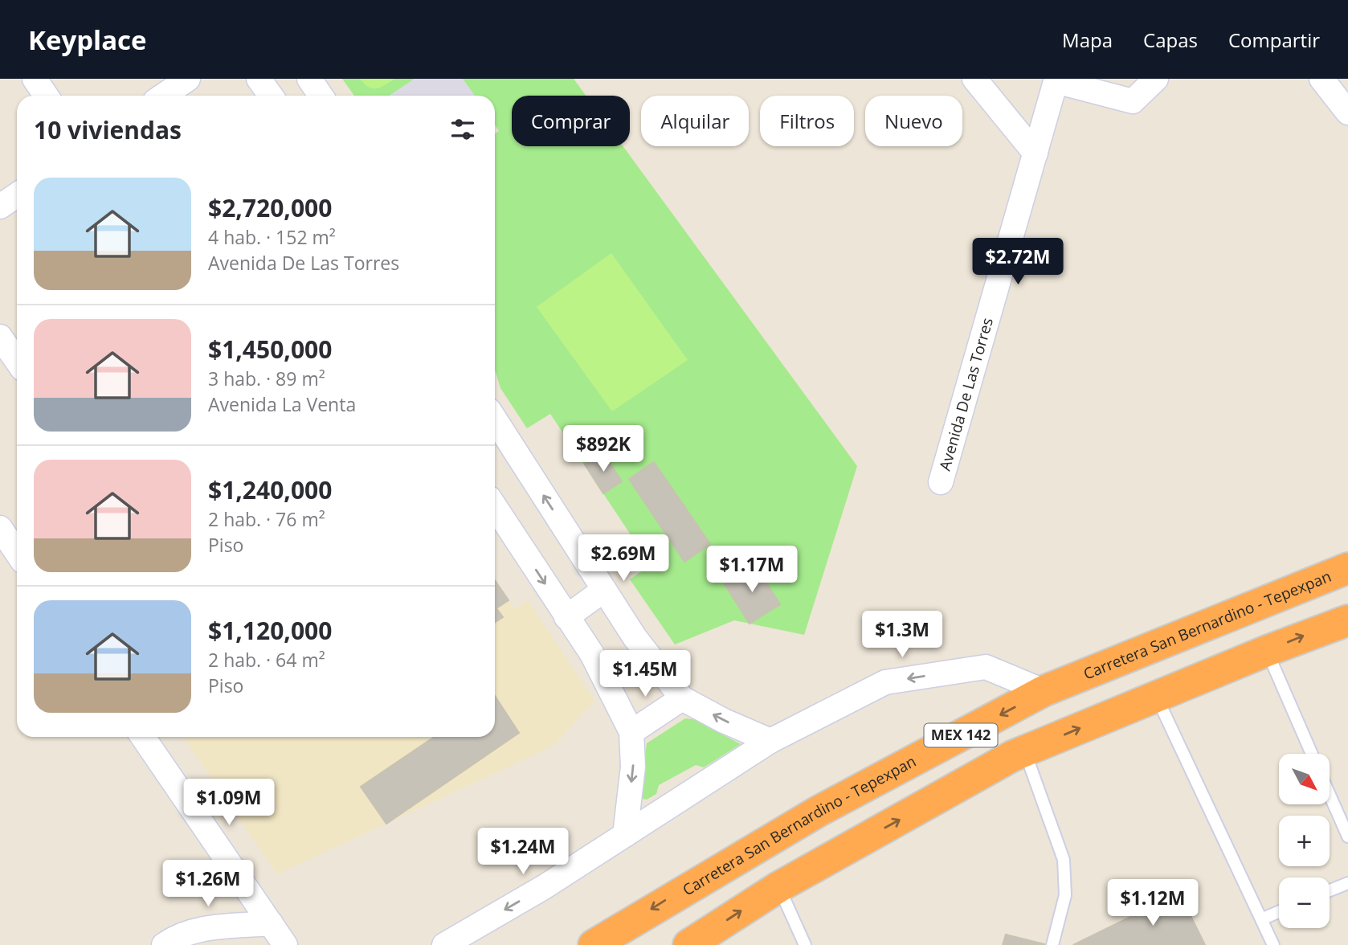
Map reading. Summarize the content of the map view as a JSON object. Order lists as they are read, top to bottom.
{
  "streets": {
    "highway": ["Carretera San Bernardino - Tepexpan", "MEX 142"],
    "street": ["Avenida De Las Torres"]
  },
  "north": "bottom right",
  "page": {
    "header": "Keyplace",
    "nav": ["Mapa", "Capas", "Compartir"],
    "chip": [
      "Comprar",
      "Alquilar",
      "Filtros",
      "Nuevo"
    ],
    "heading": "10 viviendas",
    "list": [
      {
        "name": "$2,720,000",
        "note": "4 hab. · 152 m² · Avenida De Las Torres"
      },
      {
        "name": "$1,450,000",
        "note": "3 hab. · 89 m² · Avenida La Venta"
      },
      {
        "name": "$1,240,000",
        "note": "2 hab. · 76 m² · Piso"
      },
      {
        "name": "$1,120,000",
        "note": "2 hab. · 64 m² · Piso"
      }
    ],
    "price": [
      "$2.72M",
      "$892K",
      "$2.69M",
      "$1.17M",
      "$1.3M",
      "$1.45M",
      "$1.09M",
      "$1.24M",
      "$1.26M",
      "$1.12M"
    ],
    "map_buttons": ["+", "−"]
  }
}
